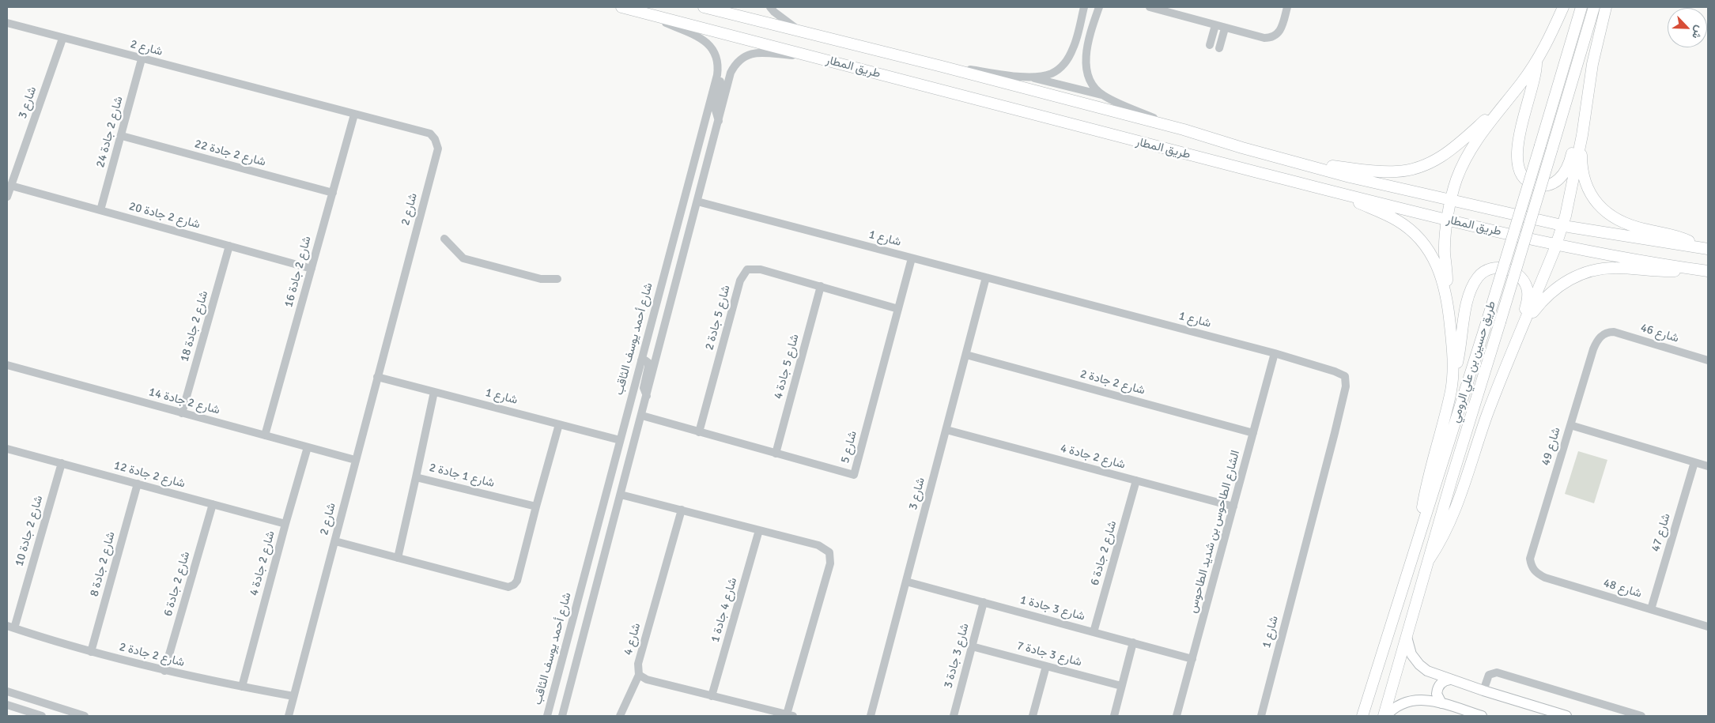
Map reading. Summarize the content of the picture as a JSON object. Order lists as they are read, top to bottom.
{
  "streets": {
    "highway": ["طريق المطار", "طريق حسين بن علي الرومي"],
    "street": [
      "شارع 2",
      "شارع 3",
      "شارع 2 جادة 24",
      "شارع 2 جادة 22",
      "شارع 2 جادة 20",
      "شارع 1",
      "شارع 2 جادة 16",
      "شارع 5 جادة 2",
      "شارع 2 جادة 18",
      "شارع 46",
      "شارع أحمد يوسف الثاقب",
      "شارع 5 جادة 4",
      "شارع 2 جادة 2",
      "شارع 2 جادة 14",
      "شارع 49",
      "شارع 5",
      "شارع 2 جادة 4",
      "شارع 2 جادة 12",
      "شارع 1 جادة 2",
      "شارع 2 جادة 10",
      "الشارع الطاحوس بن شديد الطاحوس",
      "شارع 47",
      "شارع 2 جادة 6",
      "شارع 2 جادة 8",
      "شارع 48",
      "شارع 3 جادة 1",
      "شارع 4 جادة 1",
      "شارع 4",
      "شارع 3 جادة 7",
      "شارع 3 جادة 3"
    ]
  },
  "crossings": [
    ["شارع 2", "شارع 3"],
    ["شارع 2", "شارع 2 جادة 24"],
    ["شارع 2", "شارع 1"],
    ["شارع 2", "شارع 2 جادة 16"],
    ["شارع 2", "شارع 2 جادة 2"],
    ["شارع 2", "شارع 2 جادة 14"],
    ["طريق المطار", "شارع أحمد يوسف الثاقب"],
    ["شارع 3", "شارع 2 جادة 20"],
    ["شارع 3", "شارع 1"],
    ["شارع 3", "شارع 2 جادة 2"],
    ["شارع 3", "شارع 2 جادة 4"],
    ["شارع 3", "شارع 3 جادة 1"],
    ["شارع 2 جادة 24", "شارع 2 جادة 22"],
    ["شارع 2 جادة 24", "شارع 2 جادة 20"],
    ["شارع 2 جادة 22", "شارع 2 جادة 16"],
    ["شارع 2 جادة 20", "شارع 2 جادة 16"],
    ["شارع 2 جادة 20", "شارع 2 جادة 18"],
    ["شارع 1", "شارع أحمد يوسف الثاقب"],
    ["شارع 1", "شارع 5"],
    ["شارع 1", "الشارع الطاحوس بن شديد الطاحوس"],
    ["شارع 2 جادة 16", "شارع 2 جادة 14"],
    ["شارع 5 جادة 2", "شارع 5 جادة 4"],
    ["شارع 5 جادة 2", "شارع 5"],
    ["شارع 2 جادة 18", "شارع 2 جادة 14"],
    ["شارع 46", "شارع 49"],
    ["شارع 5 جادة 4", "شارع 5"],
    ["شارع 2 جادة 2", "شارع 2 جادة 4"],
    ["شارع 2 جادة 2", "شارع 2 جادة 10"],
    ["شارع 2 جادة 2", "الشارع الطاحوس بن شديد الطاحوس"],
    ["شارع 2 جادة 2", "شارع 2 جادة 6"],
    ["شارع 2 جادة 2", "شارع 2 جادة 8"],
    ["شارع 2 جادة 14", "شارع 2 جادة 4"],
    ["شارع 49", "شارع 48"],
    ["شارع 2 جادة 4", "شارع 2 جادة 12"],
    ["شارع 2 جادة 4", "الشارع الطاحوس بن شديد الطاحوس"],
    ["شارع 2 جادة 4", "شارع 2 جادة 6"],
    ["شارع 2 جادة 12", "شارع 2 جادة 10"],
    ["شارع 2 جادة 12", "شارع 2 جادة 6"],
    ["شارع 2 جادة 12", "شارع 2 جادة 8"],
    ["الشارع الطاحوس بن شديد الطاحوس", "شارع 3 جادة 1"],
    ["شارع 47", "شارع 48"],
    ["شارع 2 جادة 6", "شارع 3 جادة 1"],
    ["شارع 3 جادة 1", "شارع 3 جادة 3"],
    ["شارع 3 جادة 7", "شارع 3 جادة 3"]
  ],
  "north": "bottom right"
}
